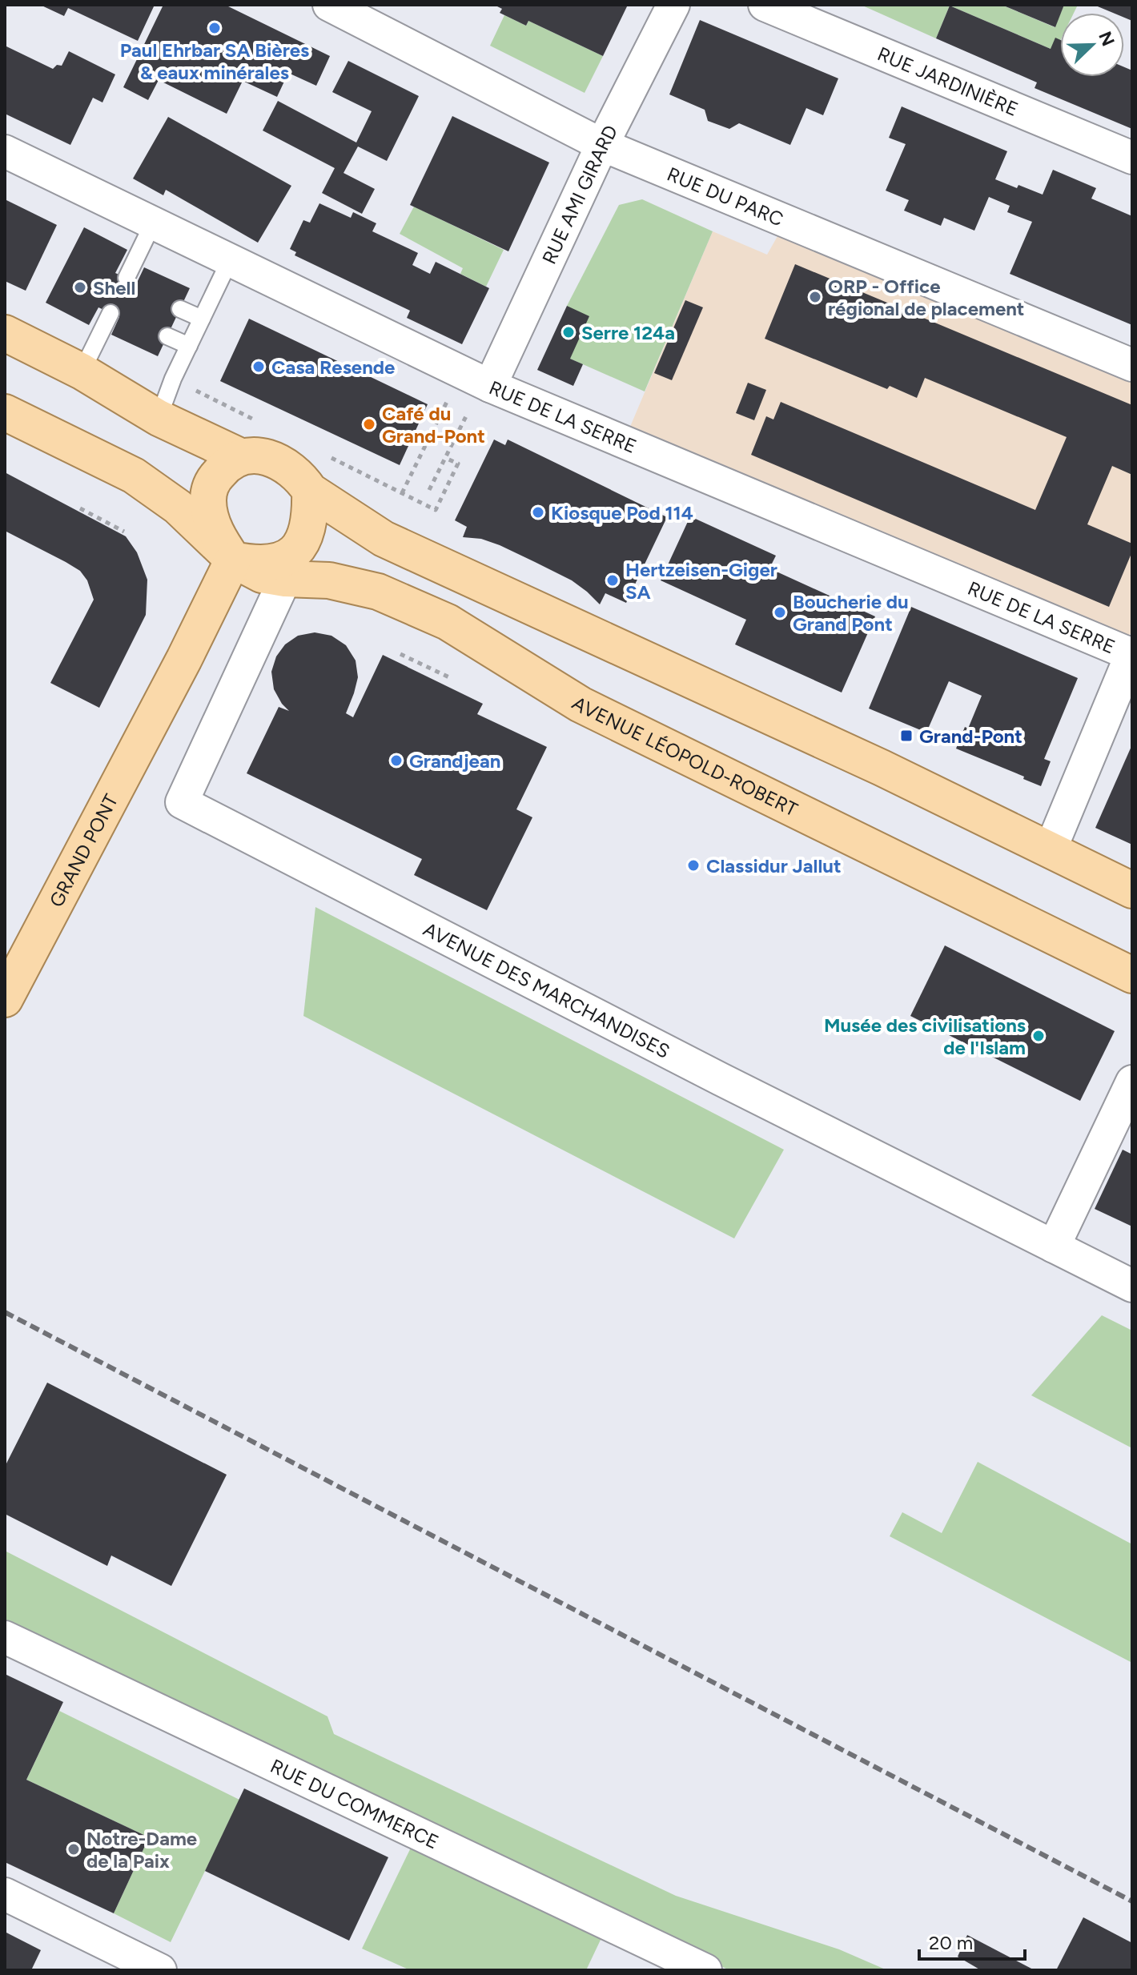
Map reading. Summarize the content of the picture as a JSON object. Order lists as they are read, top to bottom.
{
  "streets": {
    "main road": ["AVENUE LÉOPOLD-ROBERT", "GRAND PONT"],
    "street": [
      "RUE JARDINIÈRE",
      "RUE AMI GIRARD",
      "RUE DU PARC",
      "RUE DE LA SERRE",
      "AVENUE DES MARCHANDISES",
      "RUE DU COMMERCE"
    ]
  },
  "crossings": [
    ["RUE AMI GIRARD", "RUE DU PARC"],
    ["RUE AMI GIRARD", "RUE DE LA SERRE"],
    ["AVENUE LÉOPOLD-ROBERT", "GRAND PONT"],
    ["AVENUE LÉOPOLD-ROBERT", "AVENUE DES MARCHANDISES"]
  ],
  "places": {
    "other": [
      "Paul Ehrbar SA Bières & eaux minérales",
      "Shell",
      "ORP - Office régional de placement",
      "Serre 124a",
      "Casa Resende",
      "Café du Grand-Pont",
      "Kiosque Pod 114",
      "Hertzeisen-Giger SA",
      "Boucherie du Grand Pont",
      "Grandjean",
      "Classidur Jallut",
      "Musée des civilisations de l'Islam",
      "Notre-Dame de la Paix"
    ],
    "transit": ["Grand-Pont"]
  },
  "scale_bar": "20 m",
  "north": "top right"
}
